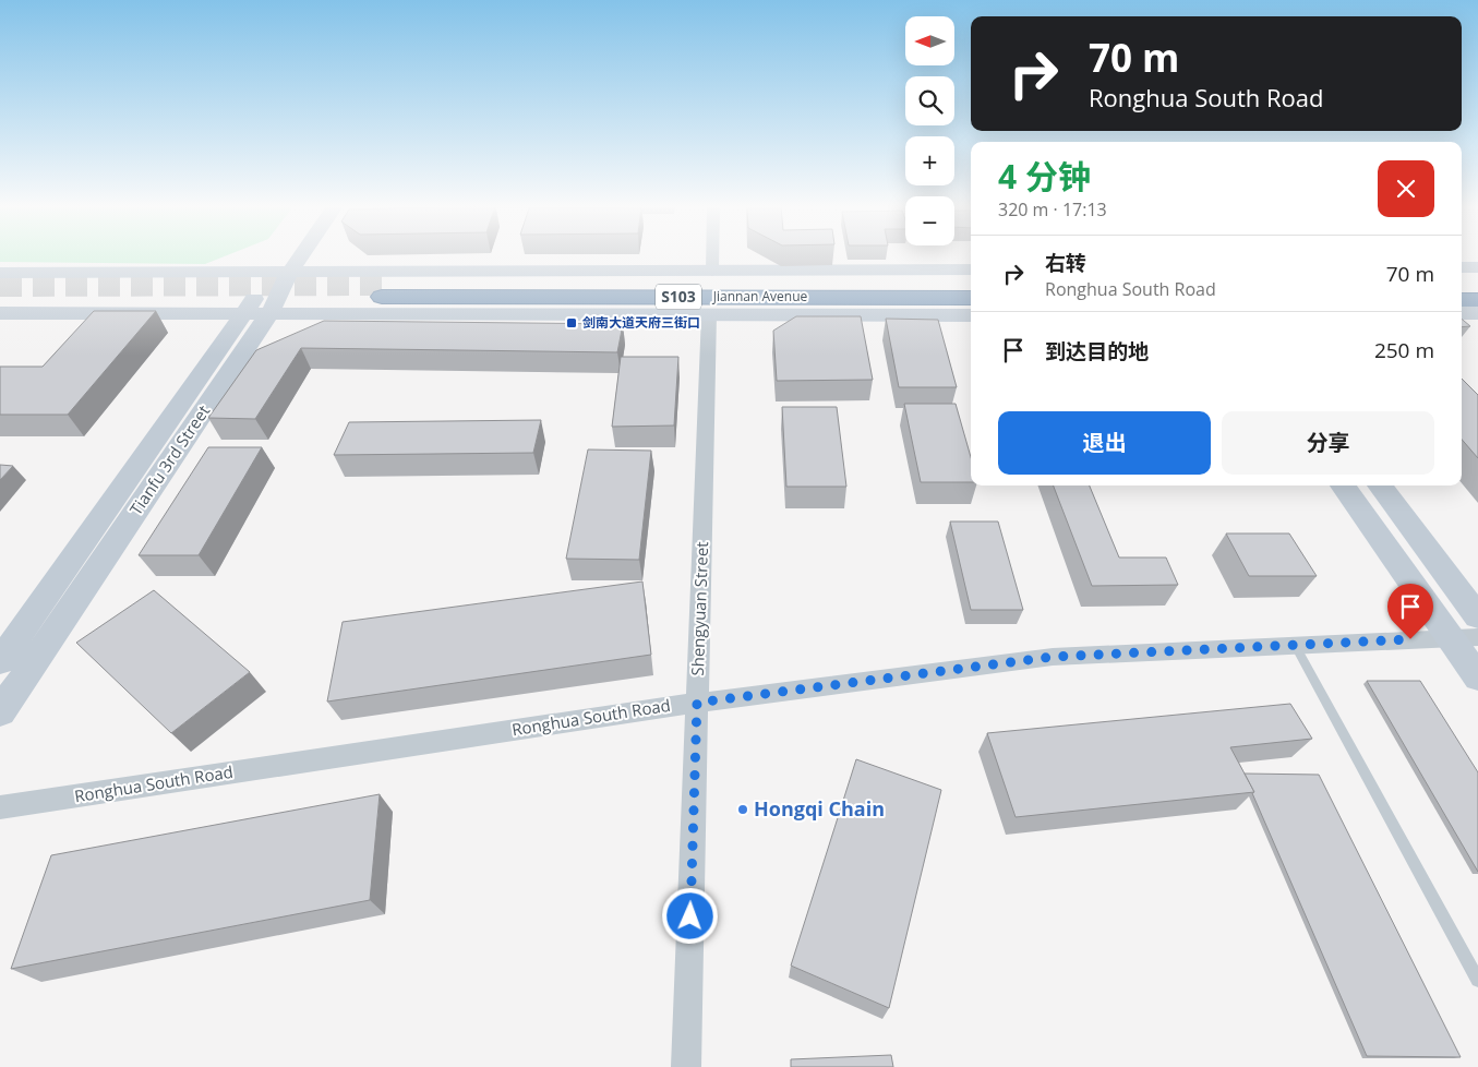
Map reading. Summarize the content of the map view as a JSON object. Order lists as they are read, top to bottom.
{
  "streets": {
    "highway": ["S103", "Jiannan Avenue"],
    "main road": ["Tianfu 3rd Street"],
    "street": ["Shengyuan Street", "Ronghua South Road"]
  },
  "crossings": [
    ["Shengyuan Street", "Ronghua South Road"]
  ],
  "places": {
    "transit": ["剑南大道天府三街口"],
    "other": ["Hongqi Chain"]
  },
  "north": "left",
  "page": {
    "map_buttons": ["+", "−"],
    "turn": ["70 m", "Ronghua South Road"],
    "heading": ["4 分钟", "320 m · 17:13"],
    "list": [
      {
        "name": "右转",
        "note": "Ronghua South Road",
        "value": "70 m"
      },
      {
        "name": "到达目的地",
        "value": "250 m"
      }
    ],
    "buttons": ["退出", "分享"]
  }
}
